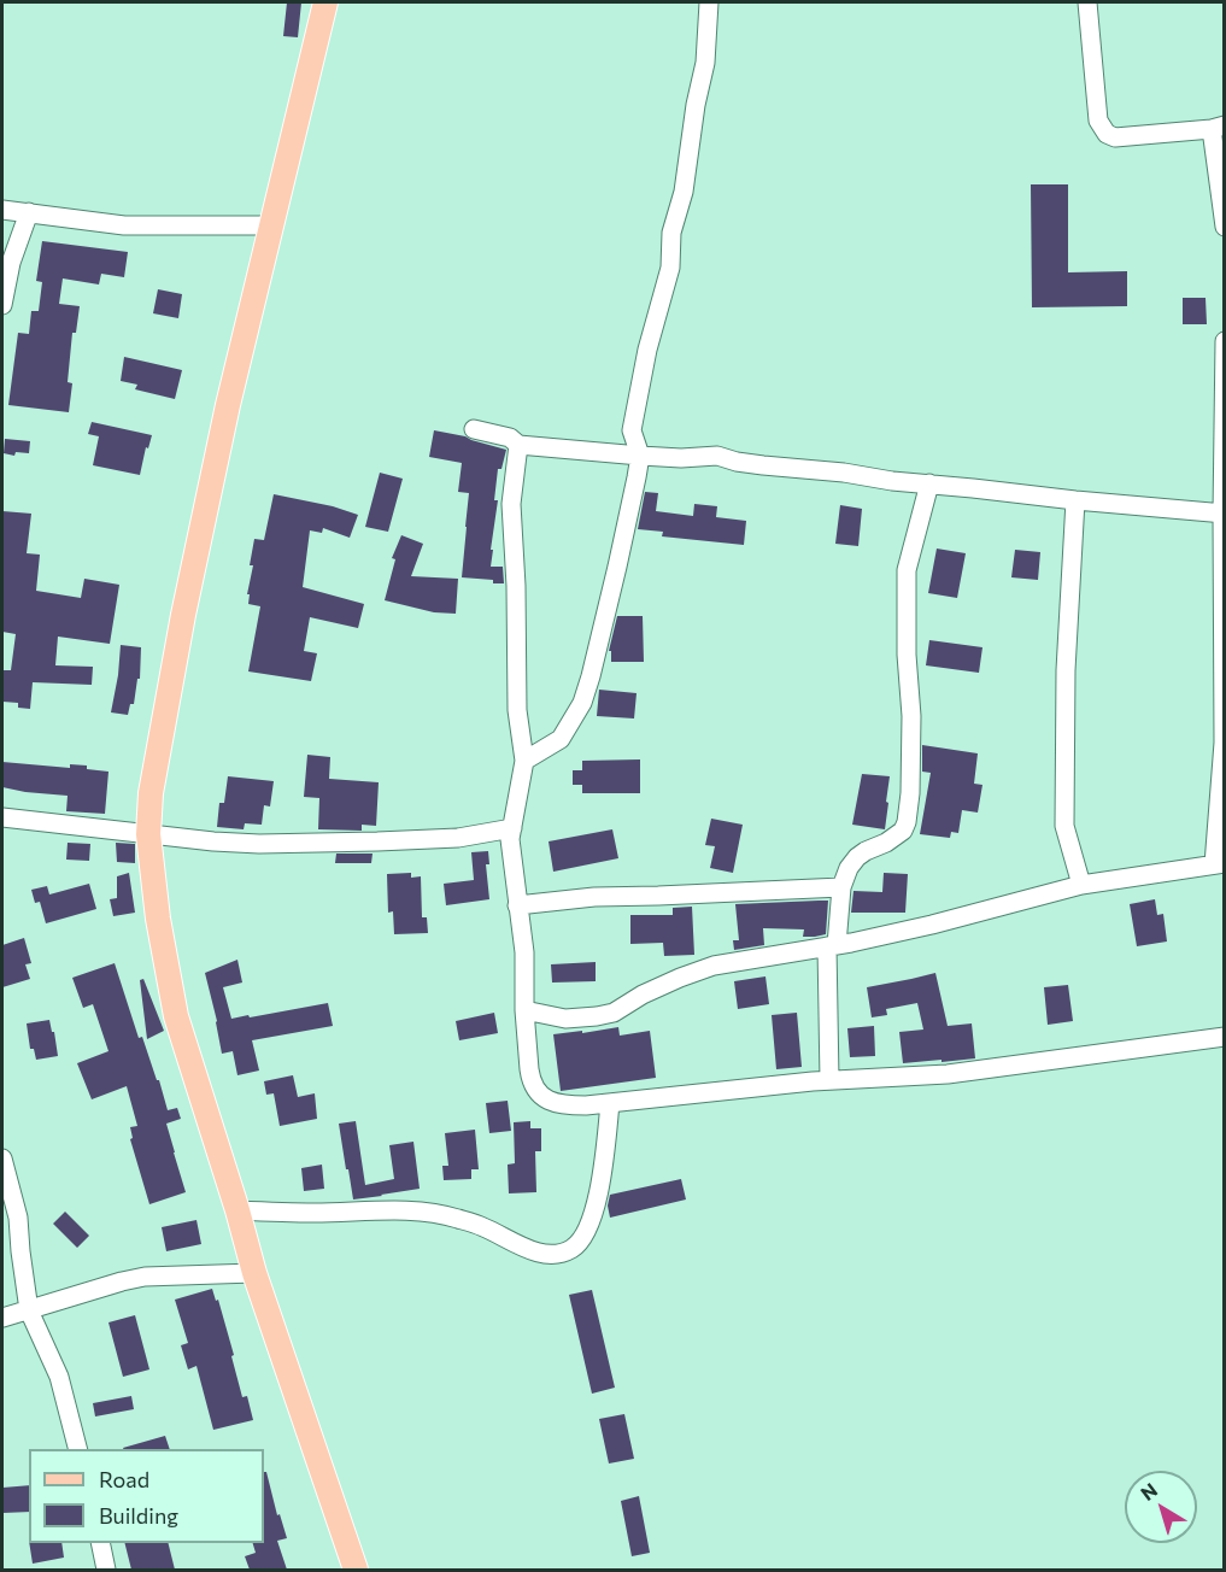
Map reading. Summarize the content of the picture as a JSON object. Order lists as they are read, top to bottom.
{
  "legend": ["Road", "Building"],
  "north": "top left"
}
